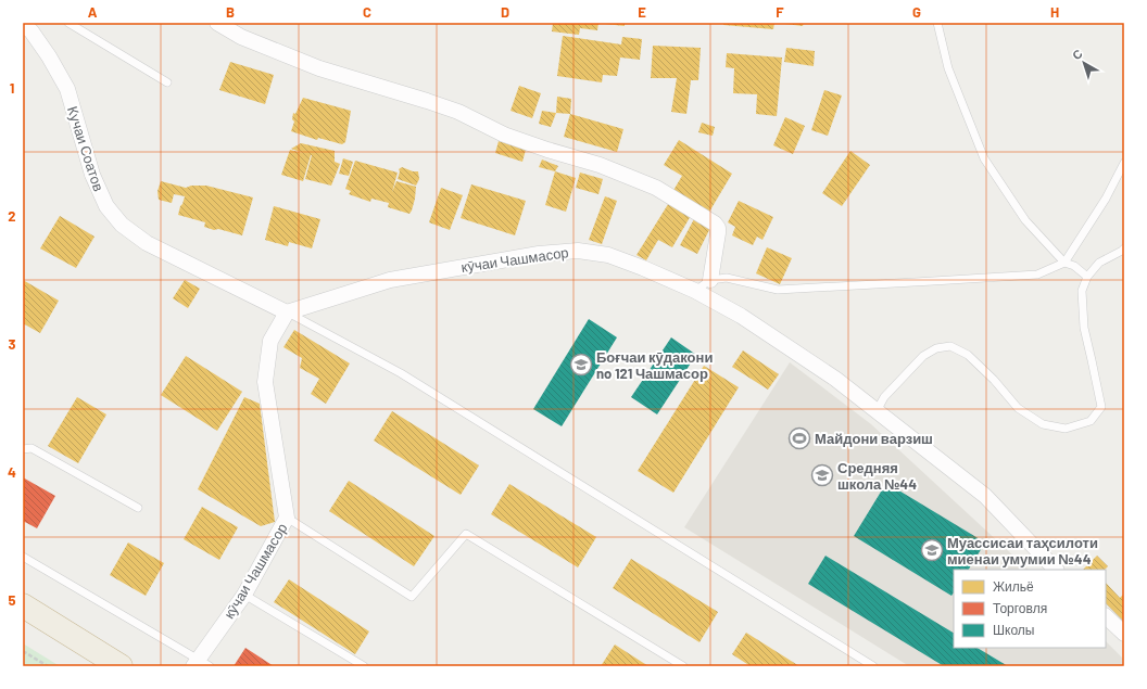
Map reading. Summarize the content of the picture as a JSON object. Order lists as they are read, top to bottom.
{
  "streets": {
    "street": ["Кучаи Соатов", "кӯчаи Чашмасор"]
  },
  "crossings": [
    ["Кучаи Соатов", "кӯчаи Чашмасор"]
  ],
  "places": {
    "school or university": ["Боғчаи кӯдакони no 121 Чашмасор", "Средняя школа №44", "Муассисаи таҳсилоти миенаи умумии №44"],
    "sports": ["Майдони варзиш"]
  },
  "legend": ["Жильё", "Торговля", "Школы"],
  "north": "top left",
  "grid": {
    "columns": [
      "A",
      "B",
      "C",
      "D",
      "E",
      "F",
      "G",
      "H"
    ],
    "rows": [
      "1",
      "2",
      "3",
      "4",
      "5"
    ]
  }
}
